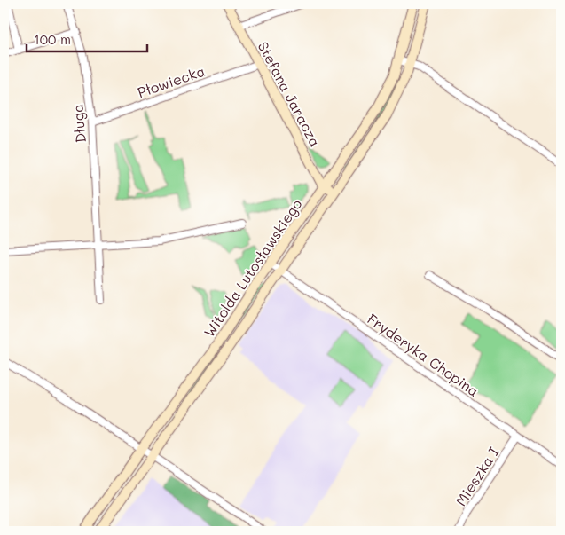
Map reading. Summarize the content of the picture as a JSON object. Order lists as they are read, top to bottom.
{
  "streets": {
    "main road": ["Stefana Jaracza", "Witolda Lutosławskiego"],
    "street": [
      "Płowiecka",
      "Długa",
      "Fryderyka Chopina",
      "Mieszka I"
    ]
  },
  "crossings": [
    ["Płowiecka", "Stefana Jaracza"],
    ["Płowiecka", "Długa"],
    ["Stefana Jaracza", "Witolda Lutosławskiego"],
    ["Witolda Lutosławskiego", "Fryderyka Chopina"],
    ["Fryderyka Chopina", "Mieszka I"]
  ],
  "scale_bar": "100 m"
}
